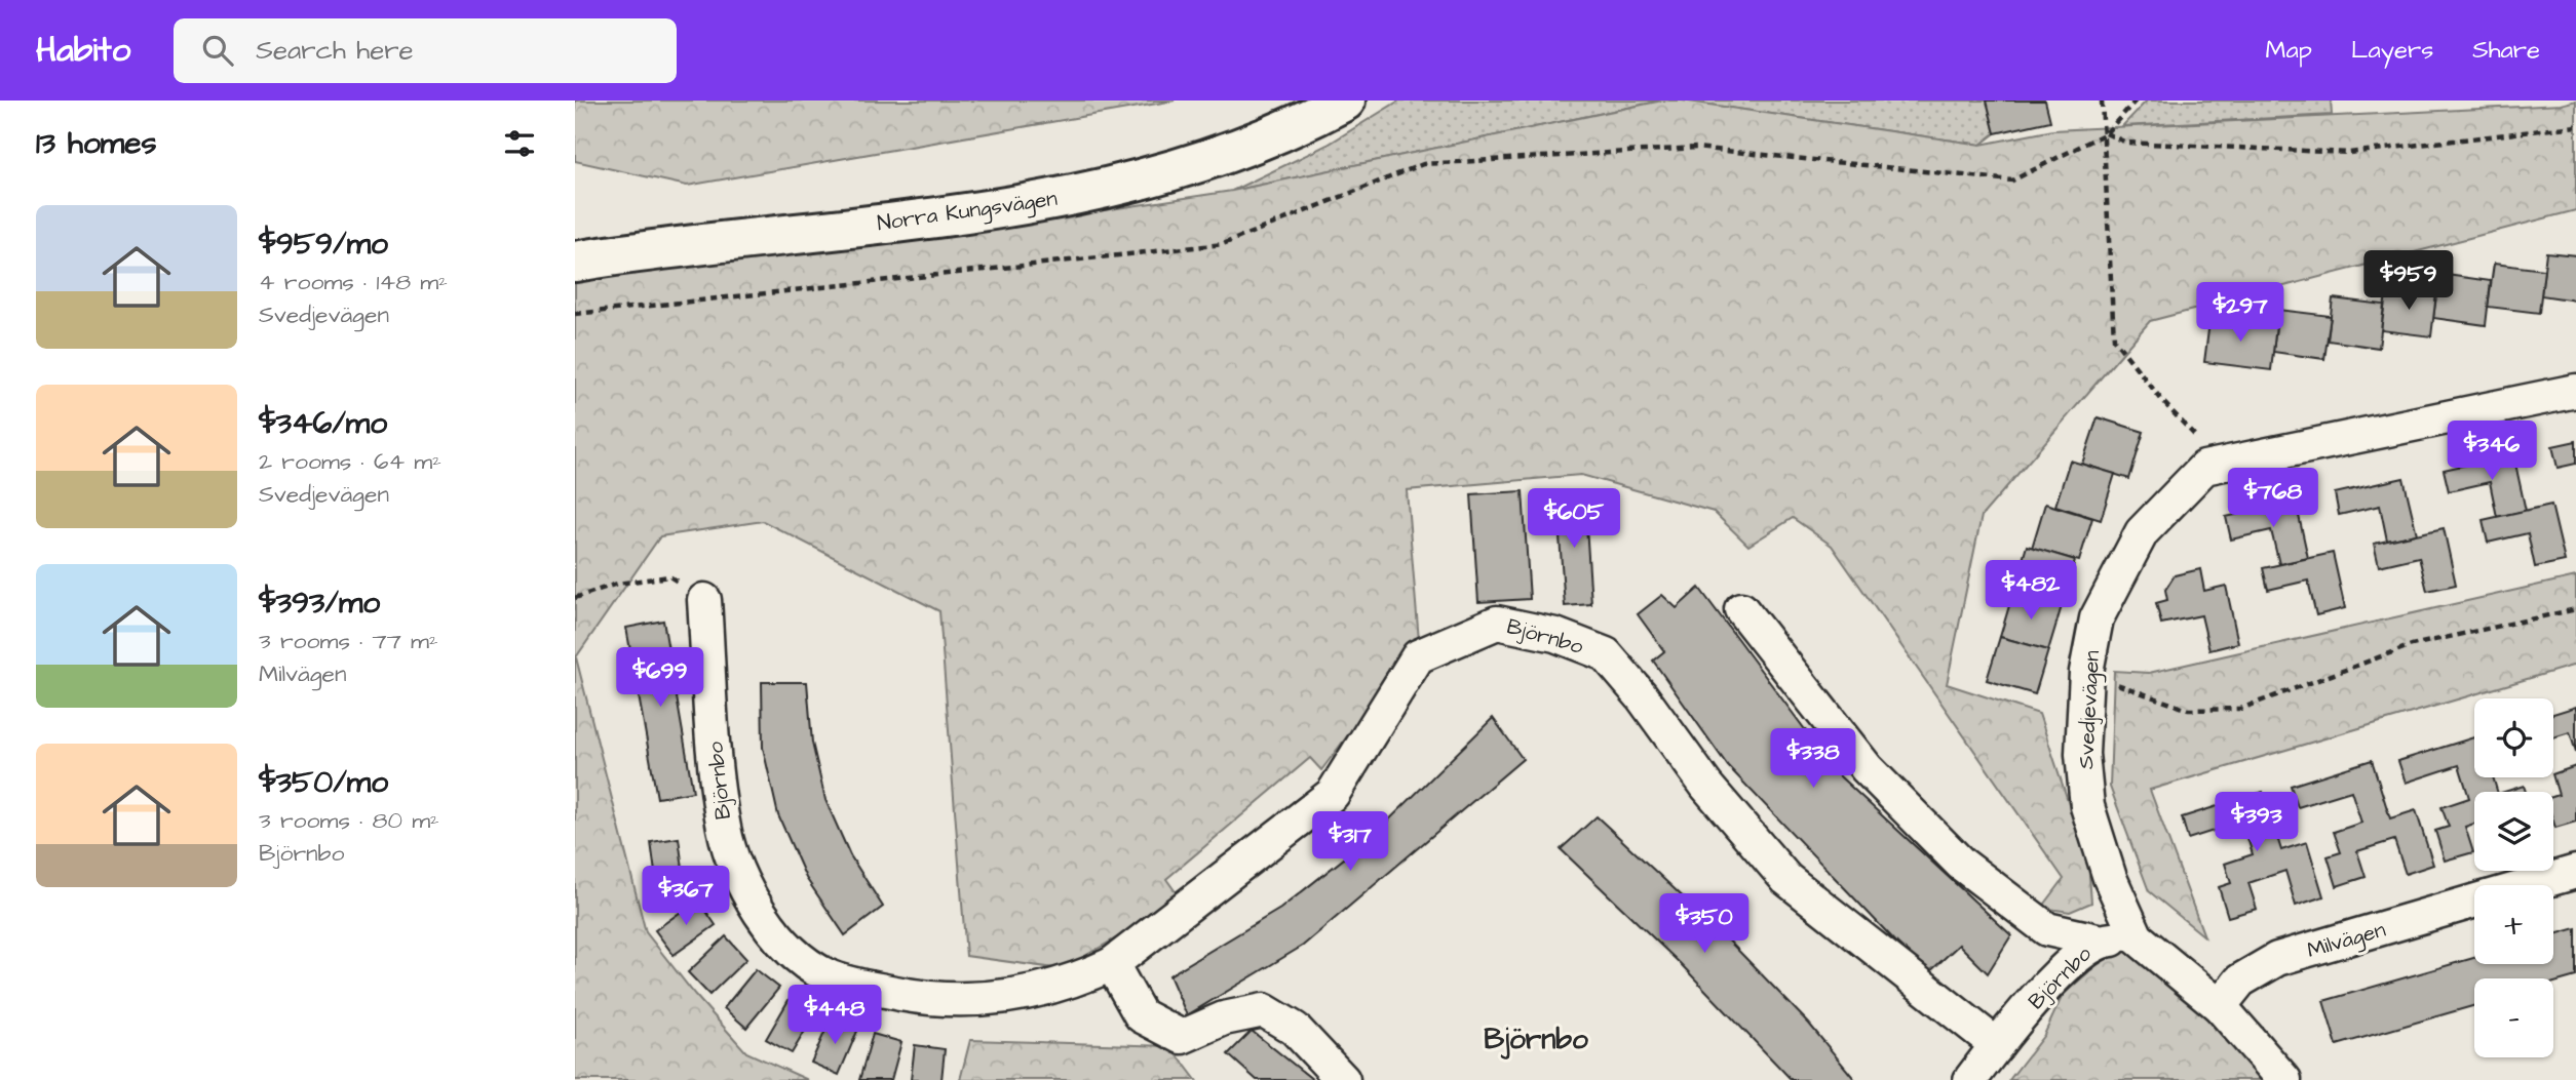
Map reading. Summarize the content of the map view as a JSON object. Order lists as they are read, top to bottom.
{
  "streets": {
    "main road": ["Norra Kungsvägen"],
    "street": ["Björnbo", "Svedjevägen", "Milvägen"]
  },
  "crossings": [
    ["Björnbo", "Svedjevägen"],
    ["Svedjevägen", "Milvägen"]
  ],
  "districts": ["Björnbo"],
  "page": {
    "header": "Habito",
    "search": "Search here",
    "nav": ["Map", "Layers", "Share"],
    "heading": "13 homes",
    "list": [
      {
        "name": "$959/mo",
        "note": "4 rooms · 148 m² · Svedjevägen"
      },
      {
        "name": "$346/mo",
        "note": "2 rooms · 64 m² · Svedjevägen"
      },
      {
        "name": "$393/mo",
        "note": "3 rooms · 77 m² · Milvägen"
      },
      {
        "name": "$350/mo",
        "note": "3 rooms · 80 m² · Björnbo"
      }
    ],
    "price": [
      "$959",
      "$297",
      "$346",
      "$768",
      "$605",
      "$482",
      "$699",
      "$338",
      "$393",
      "$317",
      "$367",
      "$350",
      "$448"
    ],
    "map_buttons": ["+", "−"]
  }
}
